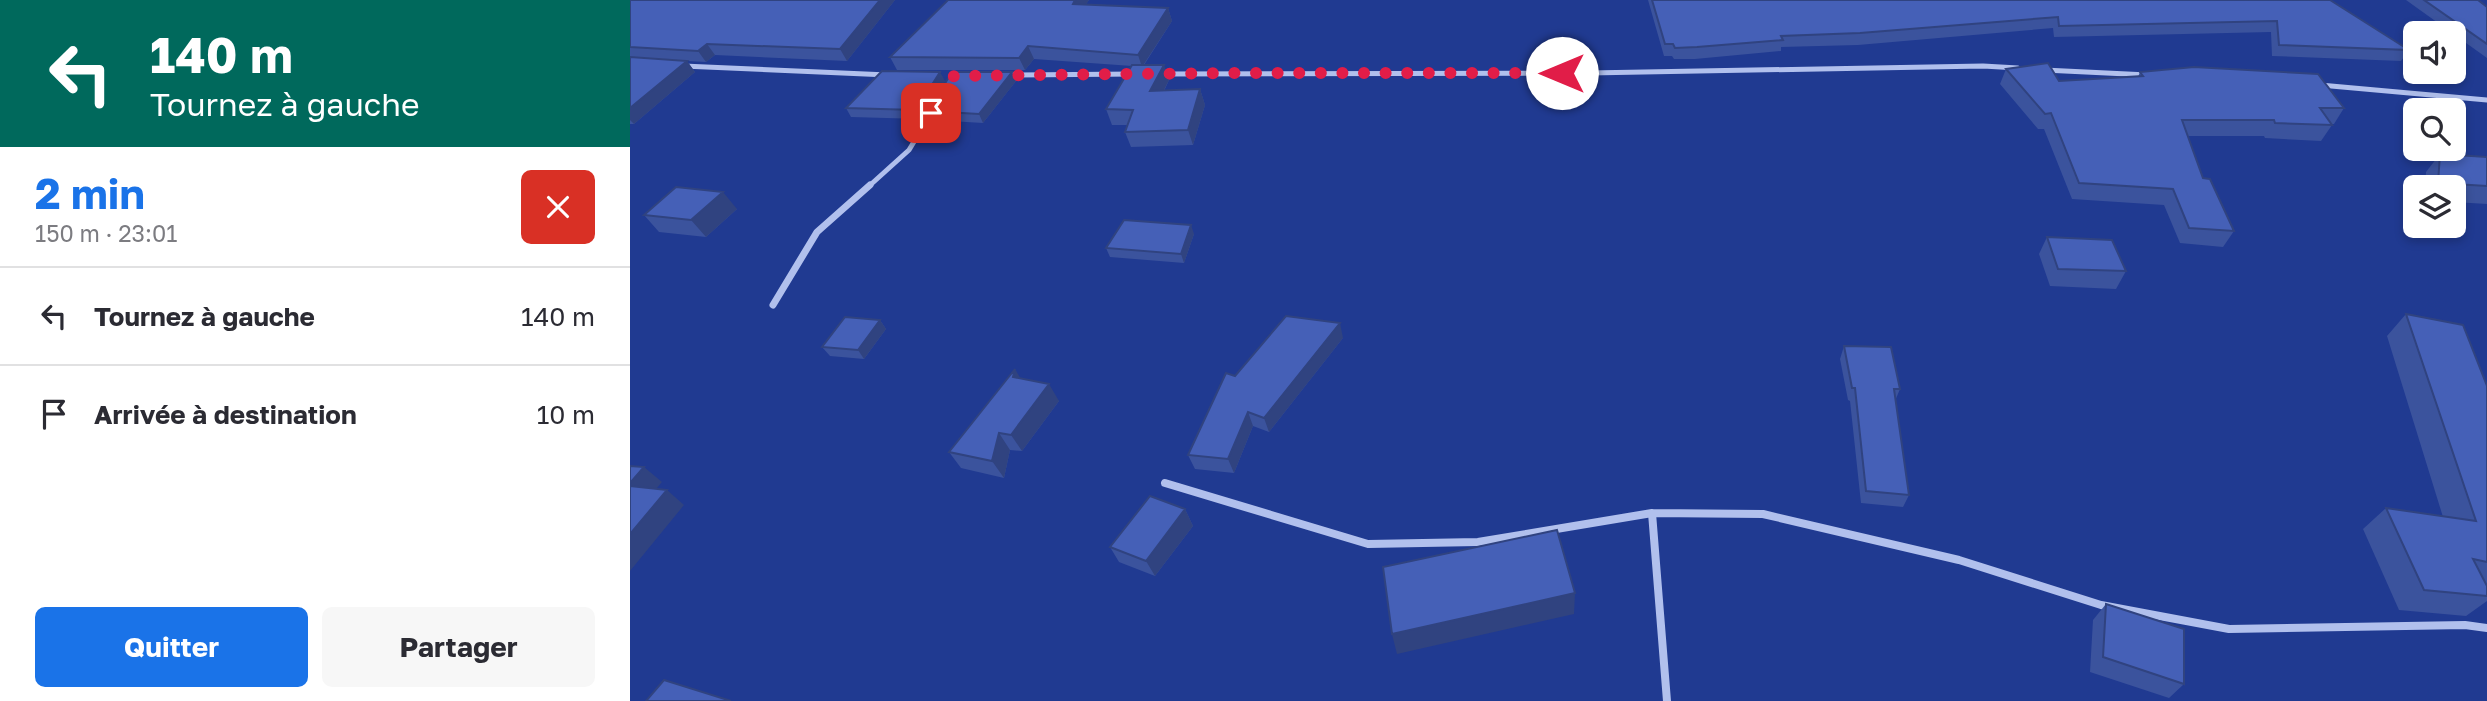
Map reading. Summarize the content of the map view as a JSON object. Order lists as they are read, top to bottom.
{
  "page": {
    "turn": ["140 m", "Tournez à gauche"],
    "heading": ["2 min", "150 m · 23:01"],
    "list": [
      {
        "name": "Tournez à gauche",
        "value": "140 m"
      },
      {
        "name": "Arrivée à destination",
        "value": "10 m"
      }
    ],
    "buttons": ["Quitter", "Partager"]
  }
}
